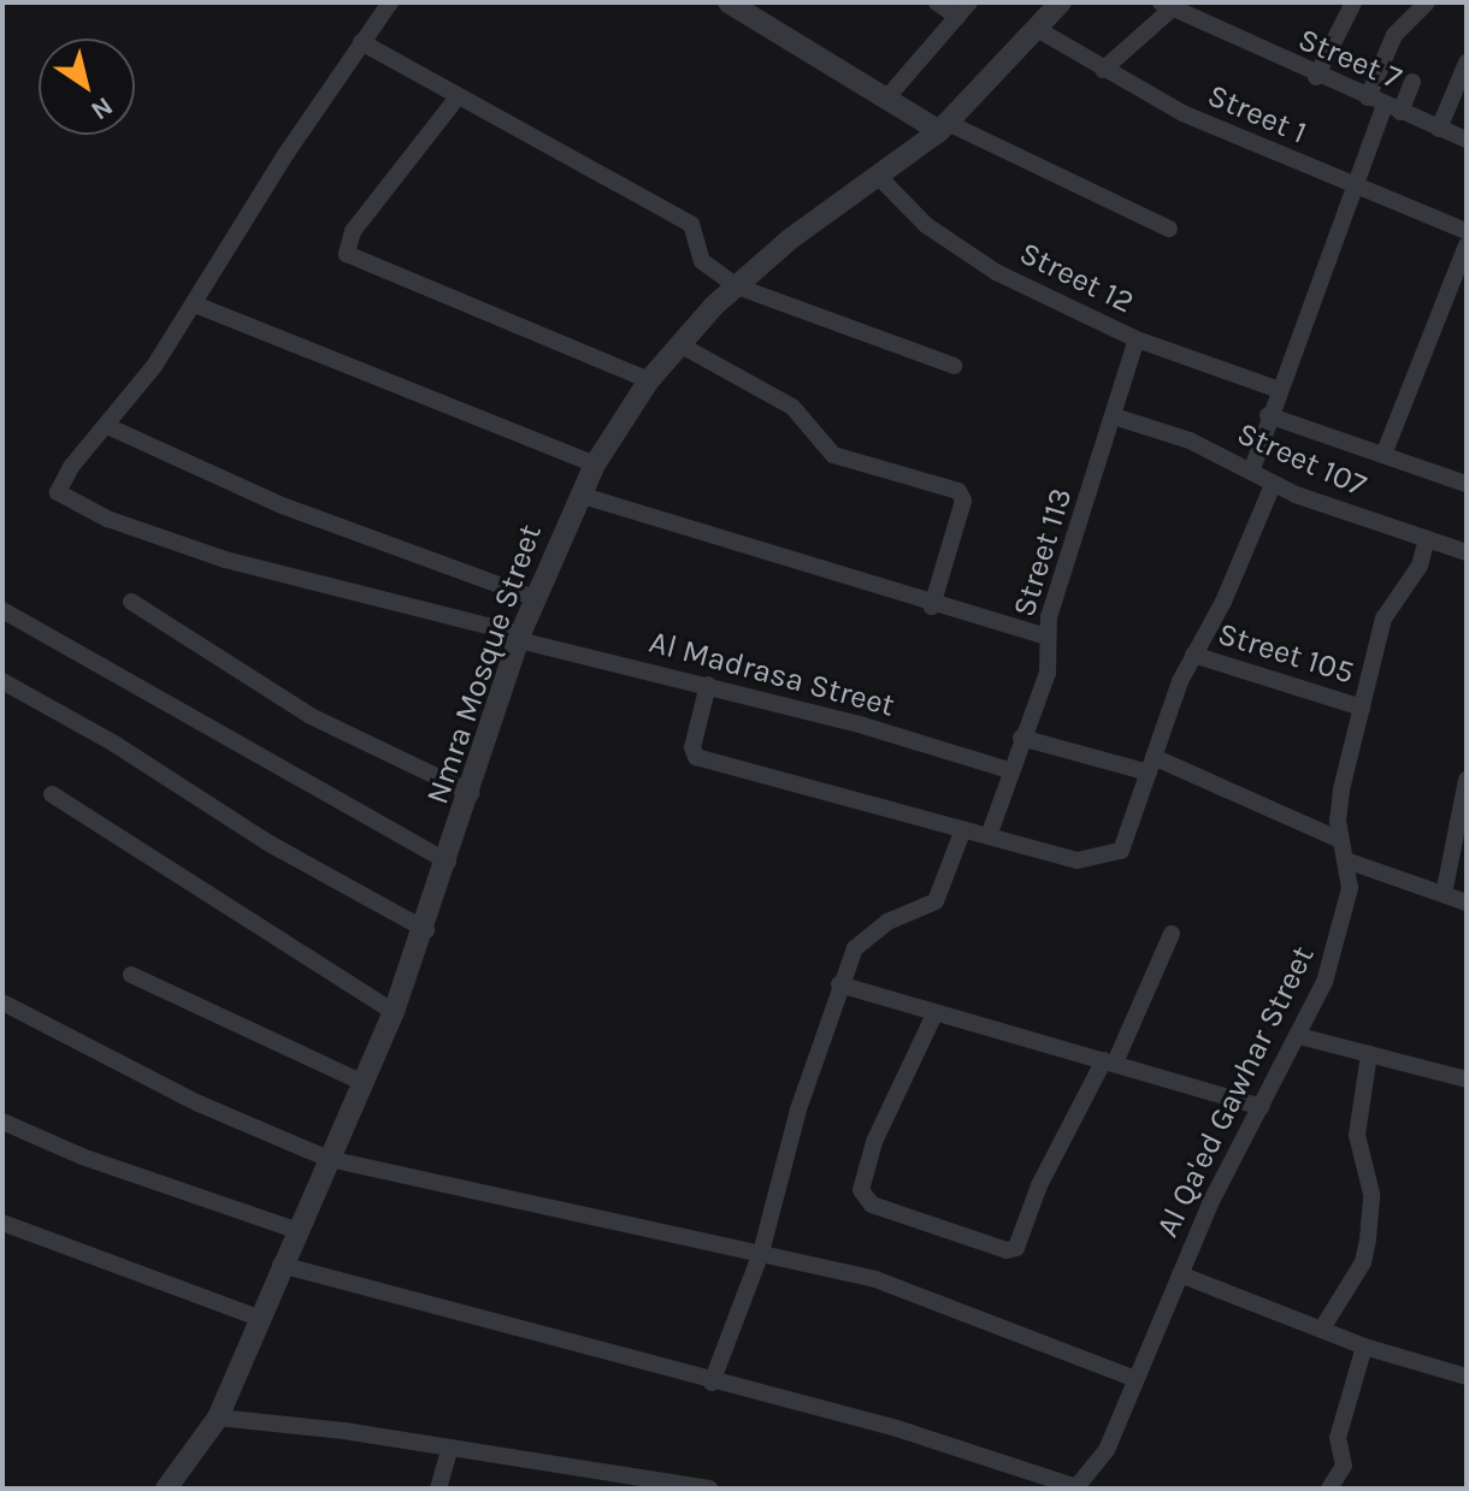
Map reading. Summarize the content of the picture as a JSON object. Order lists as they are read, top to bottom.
{
  "streets": {
    "street": [
      "Street 7",
      "Street 1",
      "Street 12",
      "Street 107",
      "Street 113",
      "Street 105",
      "Nmra Mosque Street",
      "Al Madrasa Street",
      "Al Qa'ed Gawhar Street"
    ]
  },
  "crossings": [
    ["Street 1", "Nmra Mosque Street"],
    ["Street 12", "Street 113"],
    ["Street 12", "Nmra Mosque Street"],
    ["Street 107", "Street 113"],
    ["Street 107", "Al Qa'ed Gawhar Street"],
    ["Street 113", "Al Madrasa Street"],
    ["Street 105", "Al Qa'ed Gawhar Street"],
    ["Nmra Mosque Street", "Al Madrasa Street"]
  ],
  "north": "bottom right"
}
